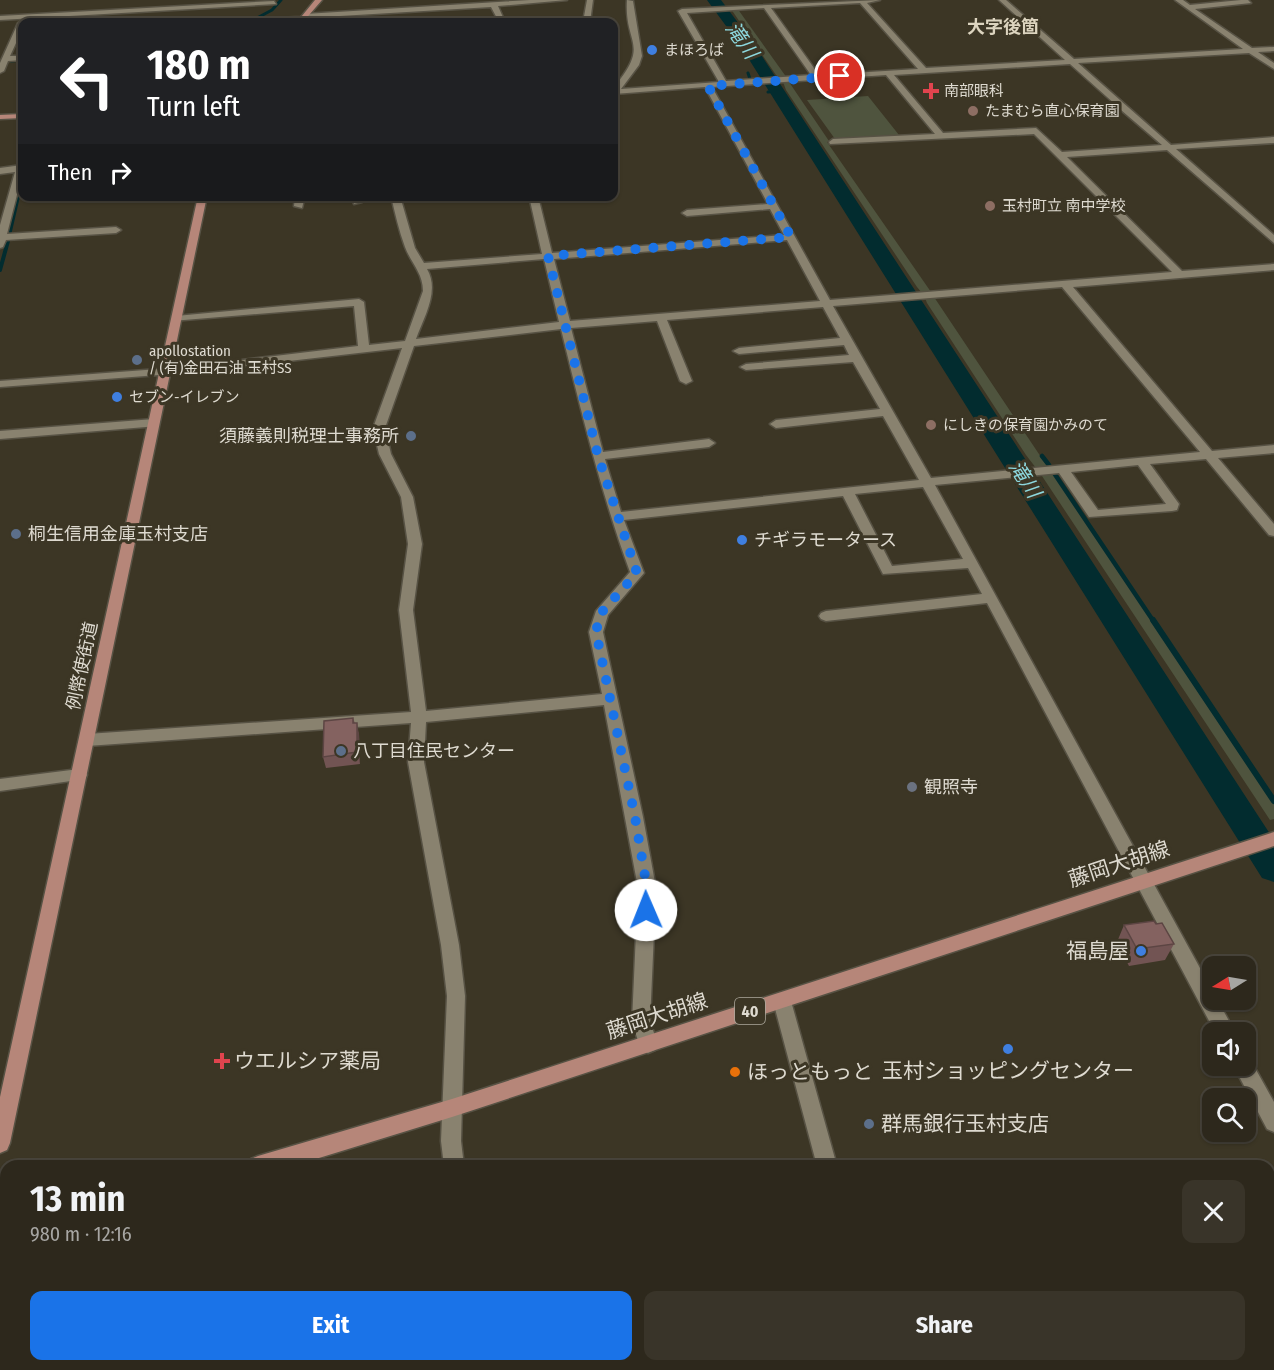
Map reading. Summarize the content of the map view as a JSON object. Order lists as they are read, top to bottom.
{
  "streets": {
    "main road": ["例幣使街道", "藤岡大胡線", "40"]
  },
  "districts": ["大字後箇"],
  "water": ["滝川"],
  "places": {
    "other": [
      "まほろば",
      "たまむら直心保育園",
      "玉村町立 南中学校",
      "apollostation / (有)金田石油 玉村SS",
      "セブン-イレブン",
      "にしきの保育園かみのて",
      "須藤義則税理士事務所",
      "桐生信用金庫玉村支店",
      "チギラモータース",
      "八丁目住民センター",
      "観照寺",
      "福島屋",
      "玉村ショッピングセンター",
      "ほっともっと",
      "群馬銀行玉村支店"
    ],
    "health": ["南部眼科", "ウエルシア薬局"]
  },
  "north": "left",
  "page": {
    "turn": ["180 m", "Turn left"],
    "then": "Then",
    "heading": ["13 min", "980 m · 12:16"],
    "buttons": ["Exit", "Share"]
  }
}
